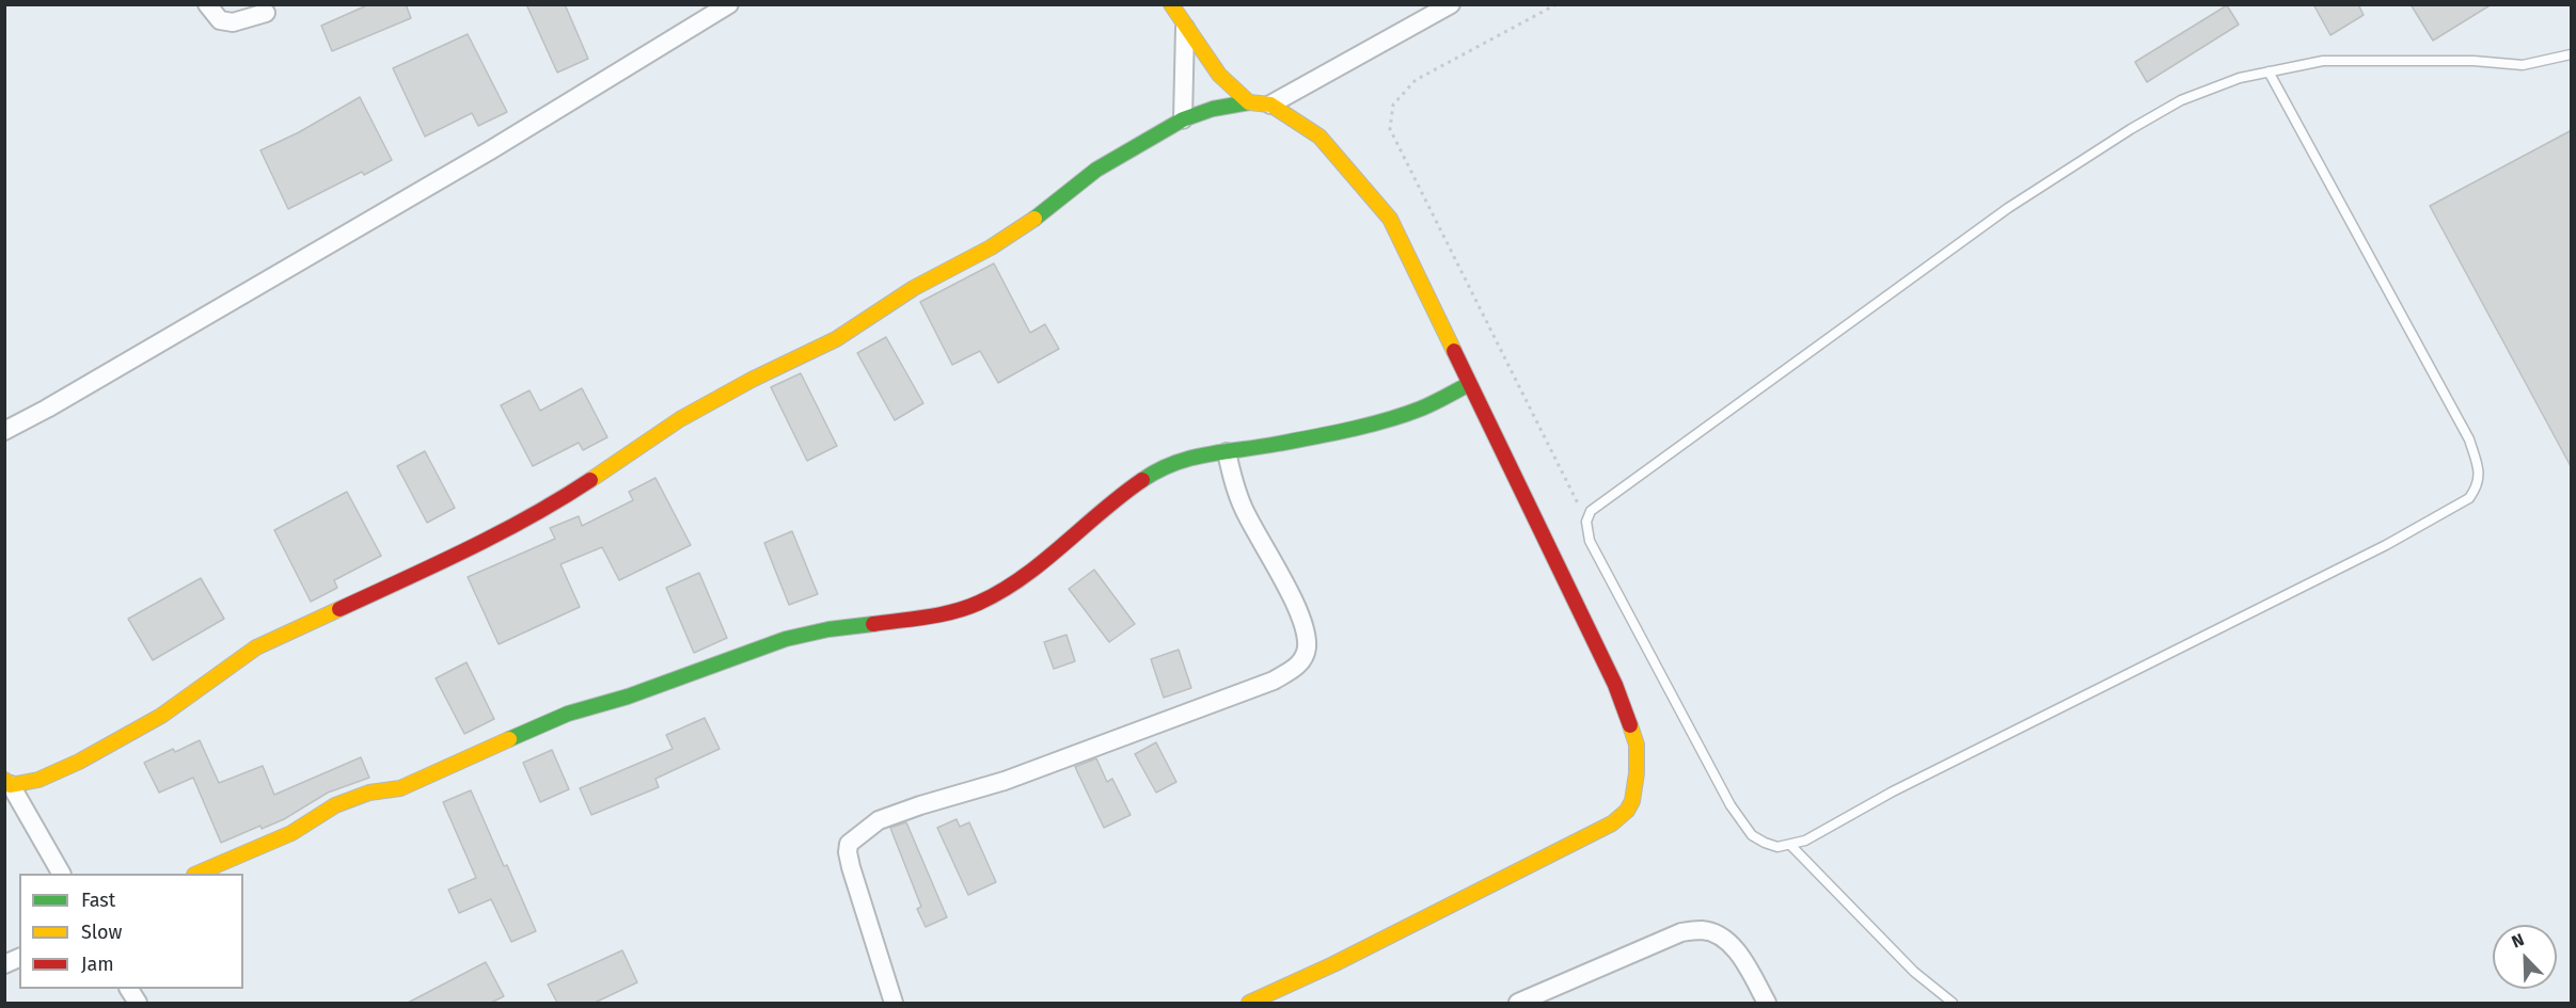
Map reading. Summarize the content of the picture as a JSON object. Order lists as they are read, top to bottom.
{
  "legend": ["Fast", "Slow", "Jam"],
  "north": "top left"
}
